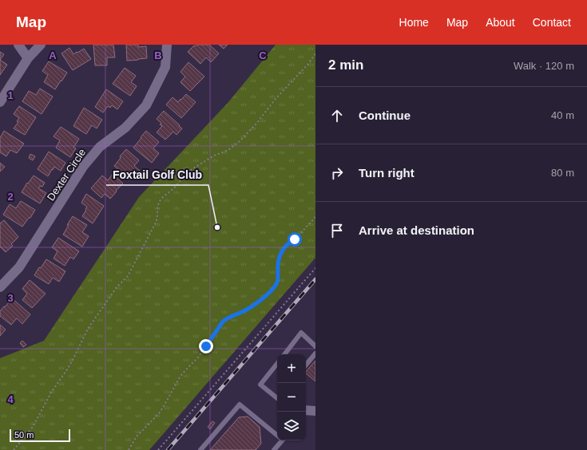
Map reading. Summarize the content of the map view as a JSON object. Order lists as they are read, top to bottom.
{
  "streets": {
    "street": ["Dexter Circle"]
  },
  "places": ["Foxtail Golf Club"],
  "scale_bar": "50 m",
  "page": {
    "header": "Map",
    "nav": [
      "Home",
      "Map",
      "About",
      "Contact"
    ],
    "heading": ["2 min", "Walk · 120 m"],
    "list": [
      ["Continue", "40 m"],
      ["Turn right", "80 m"],
      "Arrive at destination"
    ],
    "map_buttons": ["+", "−"],
    "scale": "50 m"
  },
  "grid": {
    "columns": ["A", "B", "C"],
    "rows": [
      "1",
      "2",
      "3",
      "4"
    ]
  }
}
